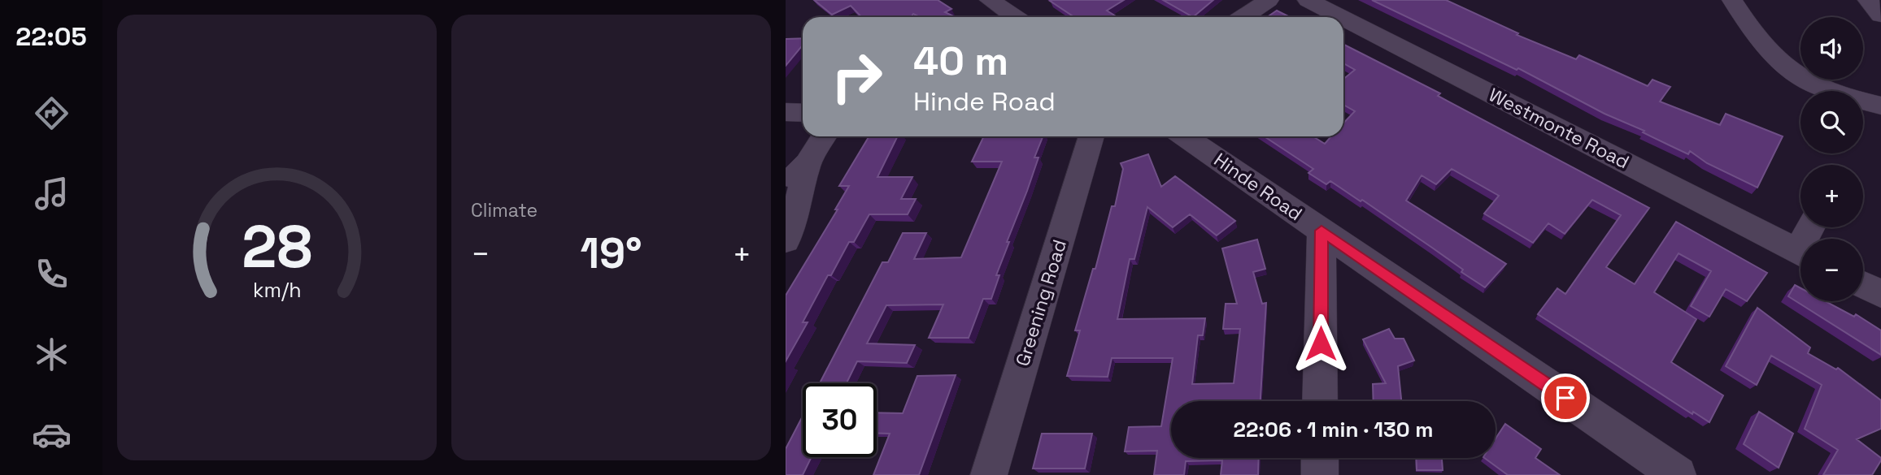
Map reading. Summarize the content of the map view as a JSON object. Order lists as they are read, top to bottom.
{
  "streets": {
    "street": ["Westmonte Road", "Hinde Road", "Greening Road"]
  },
  "page": {
    "tabs": "22:05",
    "tile": "Climate",
    "map_buttons": ["+", "−"],
    "turn": ["40 m", "Hinde Road"],
    "heat": ["−", "19°", "+"],
    "limit": "30",
    "trip": "22:06 · 1 min · 130 m",
    "gauge": ["28", "km/h"]
  }
}
